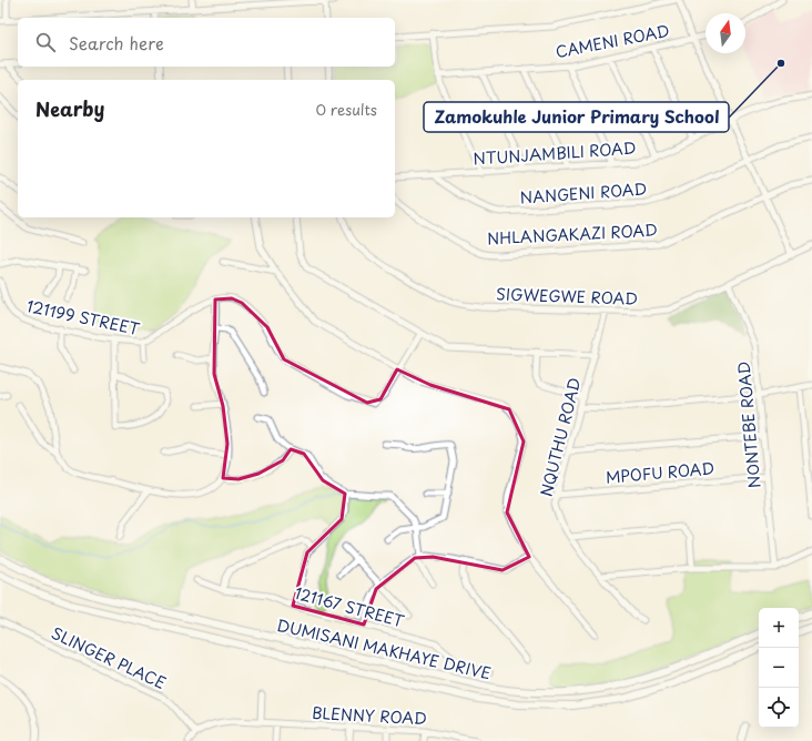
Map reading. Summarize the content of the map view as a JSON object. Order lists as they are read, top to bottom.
{
  "streets": {
    "main road": ["DUMISANI MAKHAYE DRIVE"],
    "street": [
      "CAMENI ROAD",
      "NTUNJAMBILI ROAD",
      "NANGENI ROAD",
      "NHLANGAKAZI ROAD",
      "SIGWEGWE ROAD",
      "121199 STREET",
      "NONTEBE ROAD",
      "NQUTHU ROAD",
      "MPOFU ROAD",
      "121167 STREET",
      "SLINGER PLACE",
      "BLENNY ROAD"
    ]
  },
  "crossings": [
    ["NTUNJAMBILI ROAD", "NANGENI ROAD"],
    ["SIGWEGWE ROAD", "NONTEBE ROAD"],
    ["SIGWEGWE ROAD", "NQUTHU ROAD"],
    ["NONTEBE ROAD", "MPOFU ROAD"],
    ["NQUTHU ROAD", "MPOFU ROAD"],
    ["SLINGER PLACE", "BLENNY ROAD"]
  ],
  "places": ["Zamokuhle Junior Primary School"],
  "north": "top",
  "page": {
    "search": "Search here",
    "heading": ["Nearby", "0 results"],
    "map_buttons": ["+", "−"]
  }
}
